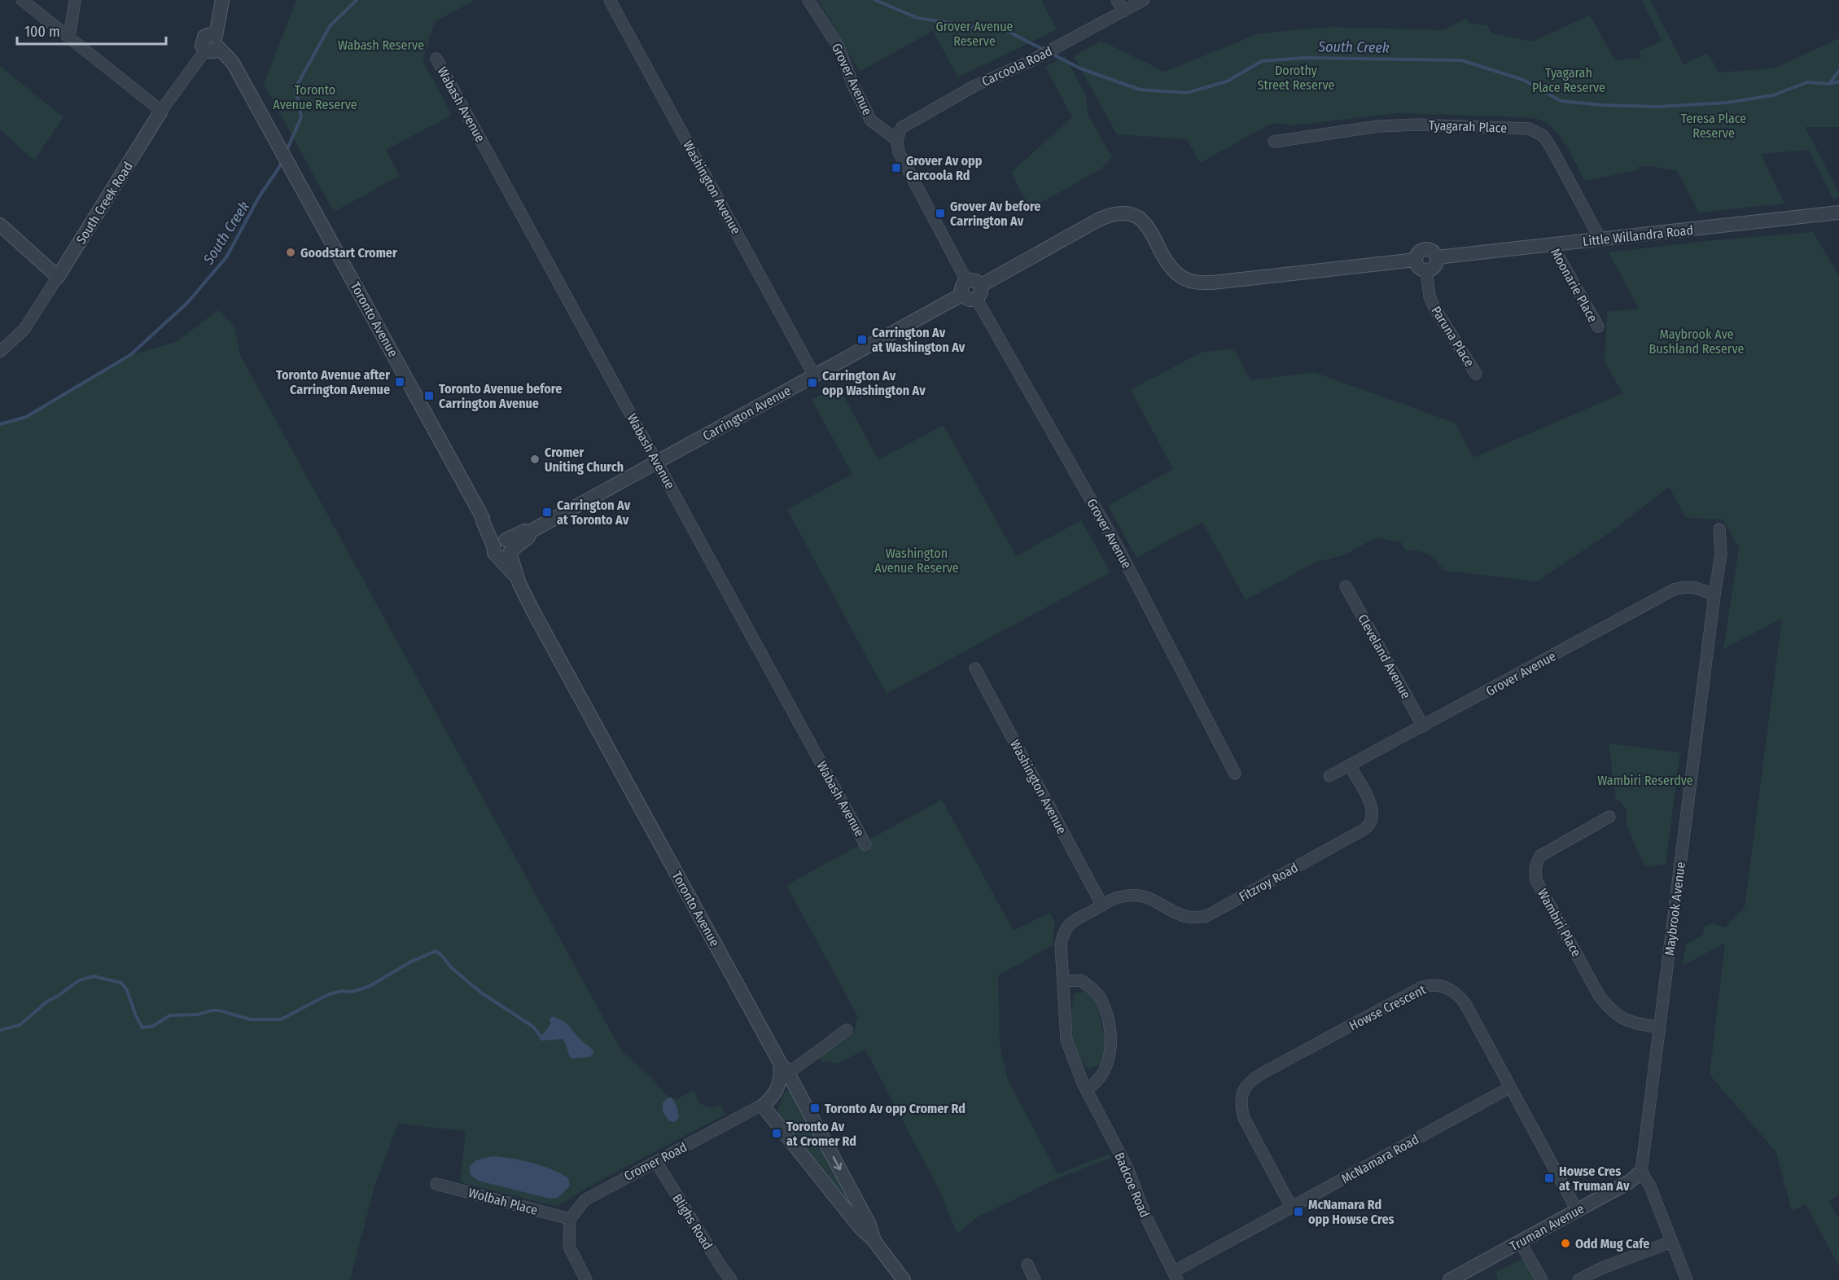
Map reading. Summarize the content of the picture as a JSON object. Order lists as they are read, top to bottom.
{
  "streets": {
    "street": [
      "Carcoola Road",
      "Grover Avenue",
      "Wabash Avenue",
      "Tyagarah Place",
      "Washington Avenue",
      "South Creek Road",
      "Little Willandra Road",
      "Moonarie Place",
      "Toronto Avenue",
      "Paruna Place",
      "Carrington Avenue",
      "Cleveland Avenue",
      "Fitzroy Road",
      "Maybrook Avenue",
      "Wambiri Place",
      "Howse Crescent",
      "McNamara Road",
      "Cromer Road",
      "Badcoe Road",
      "Wolbah Place",
      "Blighs Road",
      "Truman Avenue"
    ]
  },
  "crossings": [
    ["Carcoola Road", "Grover Avenue"],
    ["Grover Avenue", "Carrington Avenue"],
    ["Grover Avenue", "Cleveland Avenue"],
    ["Grover Avenue", "Fitzroy Road"],
    ["Grover Avenue", "Maybrook Avenue"],
    ["Wabash Avenue", "Carrington Avenue"],
    ["Tyagarah Place", "Little Willandra Road"],
    ["Washington Avenue", "Carrington Avenue"],
    ["Washington Avenue", "Fitzroy Road"],
    ["Washington Avenue", "Badcoe Road"],
    ["South Creek Road", "Toronto Avenue"],
    ["Little Willandra Road", "Moonarie Place"],
    ["Little Willandra Road", "Paruna Place"],
    ["Little Willandra Road", "Carrington Avenue"],
    ["Toronto Avenue", "Carrington Avenue"],
    ["Toronto Avenue", "Cromer Road"],
    ["Paruna Place", "Carrington Avenue"],
    ["Fitzroy Road", "Badcoe Road"],
    ["Maybrook Avenue", "Wambiri Place"],
    ["Maybrook Avenue", "Truman Avenue"],
    ["Howse Crescent", "McNamara Road"],
    ["Howse Crescent", "Truman Avenue"],
    ["McNamara Road", "Badcoe Road"],
    ["Cromer Road", "Wolbah Place"],
    ["Cromer Road", "Blighs Road"]
  ],
  "water": ["South Creek"],
  "parks": [
    "Grover Avenue Reserve",
    "Wabash Reserve",
    "Dorothy Street Reserve",
    "Tyagarah Place Reserve",
    "Toronto Avenue Reserve",
    "Teresa Place Reserve",
    "Maybrook Ave Bushland Reserve",
    "Washington Avenue Reserve",
    "Wambiri Reserdve"
  ],
  "places": {
    "transit": [
      "Grover Av opp Carcoola Rd",
      "Grover Av before Carrington Av",
      "Carrington Av at Washington Av",
      "Toronto Avenue after Carrington Avenue",
      "Carrington Av opp Washington Av",
      "Toronto Avenue before Carrington Avenue",
      "Carrington Av at Toronto Av",
      "Toronto Av opp Cromer Rd",
      "Toronto Av at Cromer Rd",
      "Howse Cres at Truman Av",
      "McNamara Rd opp Howse Cres"
    ],
    "other": ["Goodstart Cromer", "Cromer Uniting Church", "Odd Mug Cafe"]
  },
  "scale_bar": "100 m"
}
